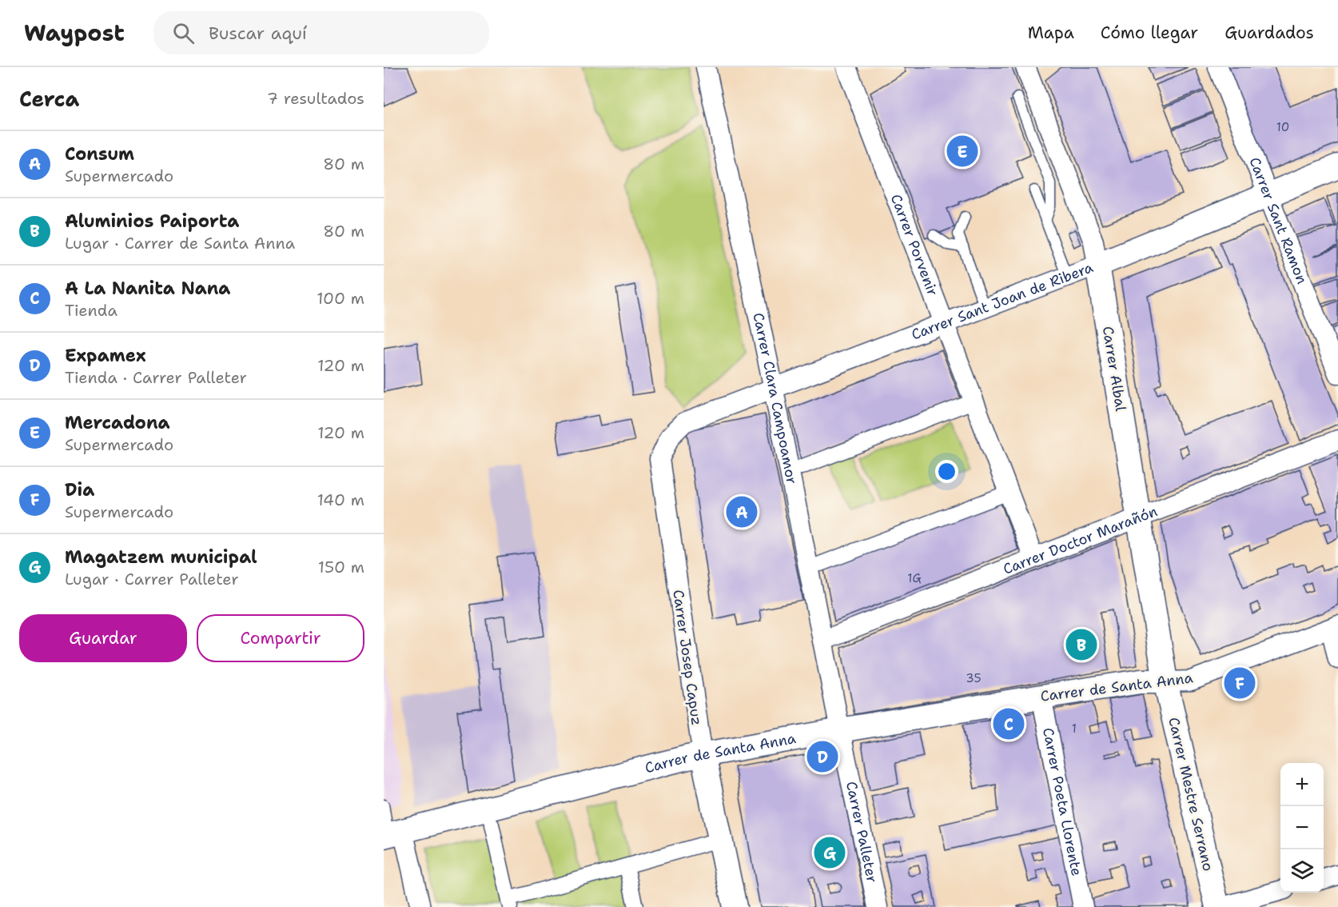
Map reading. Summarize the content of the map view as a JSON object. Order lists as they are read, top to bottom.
{
  "streets": {
    "street": [
      "Carrer Sant Ramon",
      "Carrer Porvenir",
      "Carrer Sant Joan de Ribera",
      "Carrer Albal",
      "Carrer Clara Campoamor",
      "Carrer Doctor Marañón",
      "Carrer Josep Capuz",
      "Carrer de Santa Anna",
      "Carrer Mestre Serrano",
      "Carrer Poeta Llorente",
      "Carrer Palleter"
    ]
  },
  "crossings": [
    ["Carrer Sant Ramon", "Carrer Sant Joan de Ribera"],
    ["Carrer Porvenir", "Carrer Sant Joan de Ribera"],
    ["Carrer Porvenir", "Carrer Doctor Marañón"],
    ["Carrer Sant Joan de Ribera", "Carrer Albal"],
    ["Carrer Sant Joan de Ribera", "Carrer Clara Campoamor"],
    ["Carrer Sant Joan de Ribera", "Carrer Josep Capuz"],
    ["Carrer Albal", "Carrer Doctor Marañón"],
    ["Carrer Albal", "Carrer de Santa Anna"],
    ["Carrer Albal", "Carrer Mestre Serrano"],
    ["Carrer Clara Campoamor", "Carrer Doctor Marañón"],
    ["Carrer Clara Campoamor", "Carrer de Santa Anna"],
    ["Carrer Clara Campoamor", "Carrer Palleter"],
    ["Carrer Josep Capuz", "Carrer de Santa Anna"],
    ["Carrer de Santa Anna", "Carrer Mestre Serrano"],
    ["Carrer de Santa Anna", "Carrer Poeta Llorente"],
    ["Carrer de Santa Anna", "Carrer Palleter"]
  ],
  "house_numbers": [
    "10",
    "1G",
    "35",
    "1"
  ],
  "page": {
    "header": "Waypost",
    "search": "Buscar aquí",
    "nav": ["Mapa", "Cómo llegar", "Guardados"],
    "heading": ["Cerca", "7 resultados"],
    "list": [
      {
        "mark": "A",
        "name": "Consum",
        "note": "Supermercado",
        "value": "80 m"
      },
      {
        "mark": "B",
        "name": "Aluminios Paiporta",
        "note": "Lugar · Carrer de Santa Anna",
        "value": "80 m"
      },
      {
        "mark": "C",
        "name": "A La Nanita Nana",
        "note": "Tienda",
        "value": "100 m"
      },
      {
        "mark": "D",
        "name": "Expamex",
        "note": "Tienda · Carrer Palleter",
        "value": "120 m"
      },
      {
        "mark": "E",
        "name": "Mercadona",
        "note": "Supermercado",
        "value": "120 m"
      },
      {
        "mark": "F",
        "name": "Dia",
        "note": "Supermercado",
        "value": "140 m"
      },
      {
        "mark": "G",
        "name": "Magatzem municipal",
        "note": "Lugar · Carrer Palleter",
        "value": "150 m"
      }
    ],
    "pins": [
      "E",
      "A",
      "B",
      "F",
      "C",
      "D",
      "G"
    ],
    "buttons": ["Guardar", "Compartir"],
    "map_buttons": ["+", "−"]
  }
}
